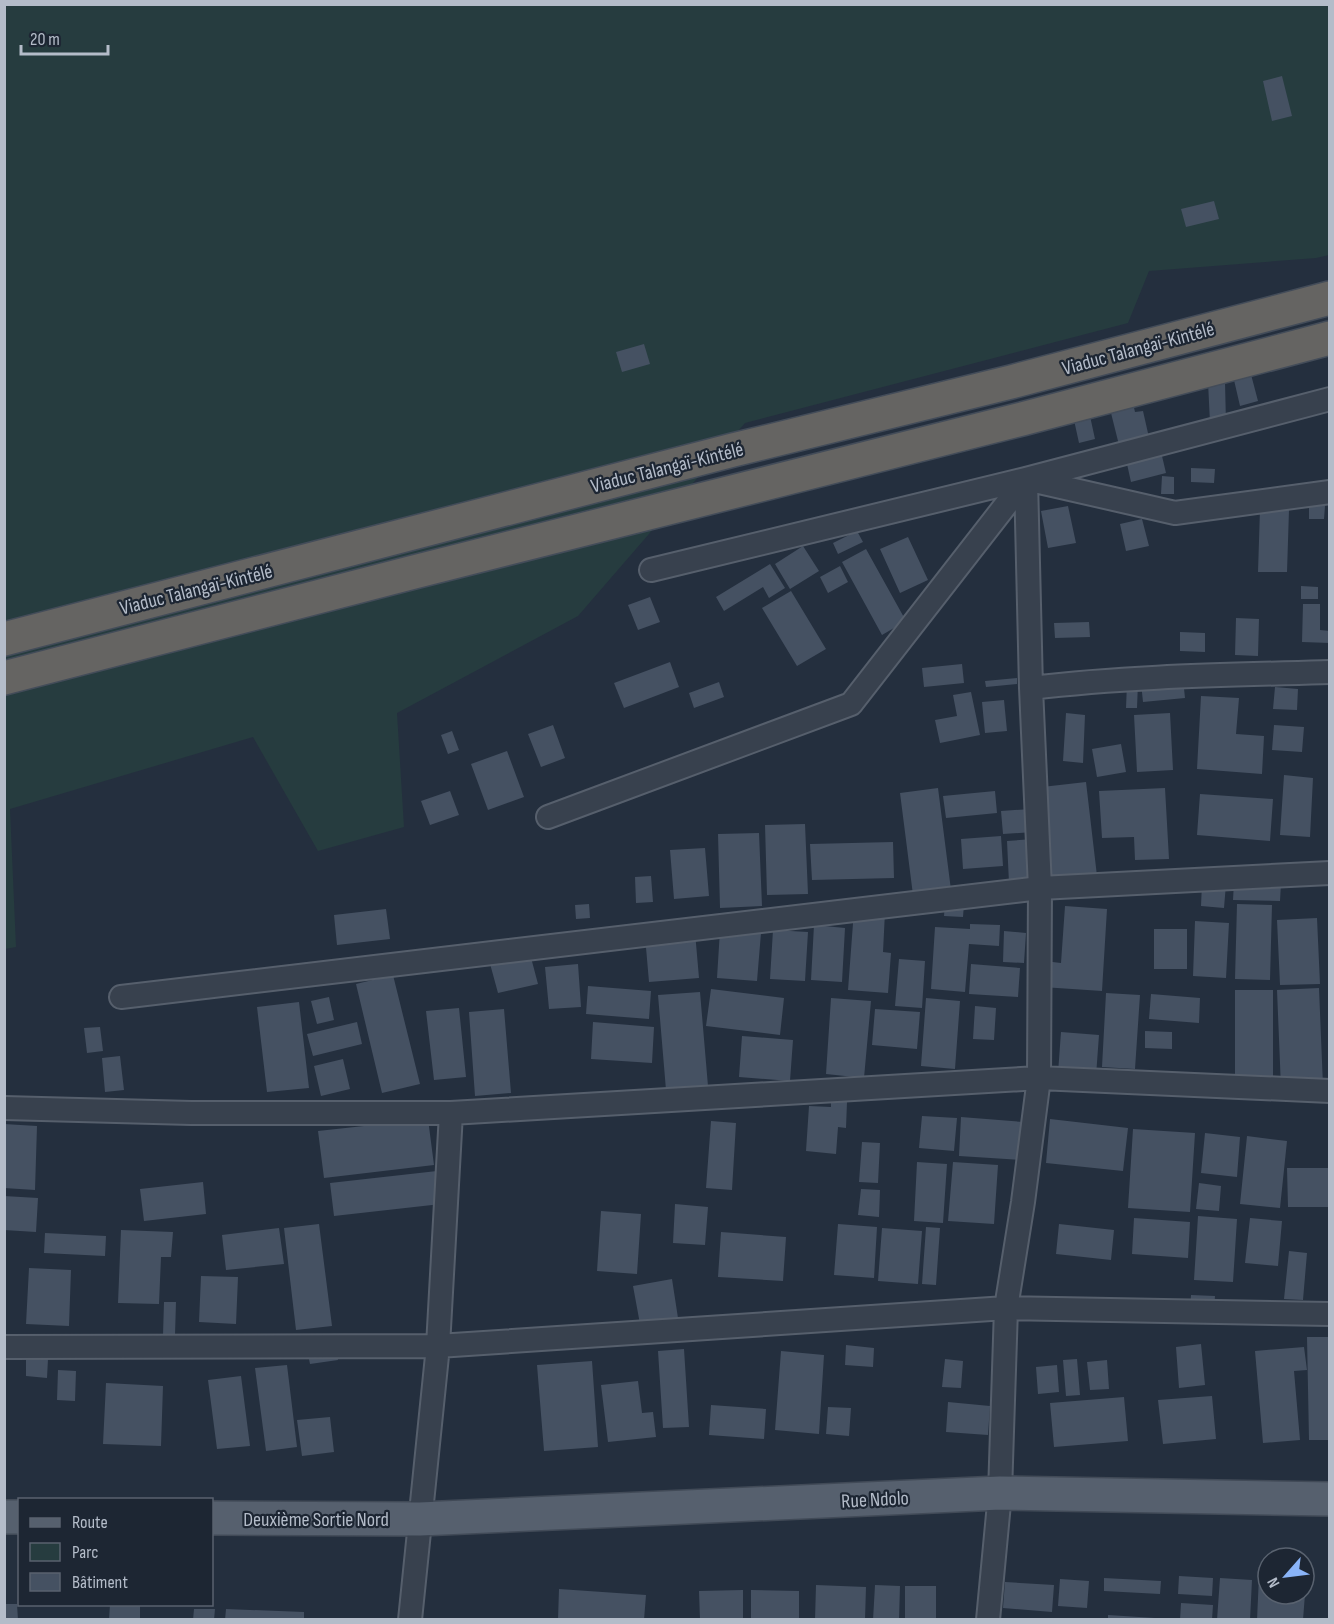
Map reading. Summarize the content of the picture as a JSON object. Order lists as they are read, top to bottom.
{
  "streets": {
    "highway": ["Viaduc Talangaï-Kintélé"],
    "main road": ["Rue Ndolo", "Deuxième Sortie Nord"]
  },
  "crossings": [
    ["Rue Ndolo", "Deuxième Sortie Nord"]
  ],
  "legend": ["Route", "Parc", "Bâtiment"],
  "scale_bar": "20 m",
  "north": "bottom left"
}
